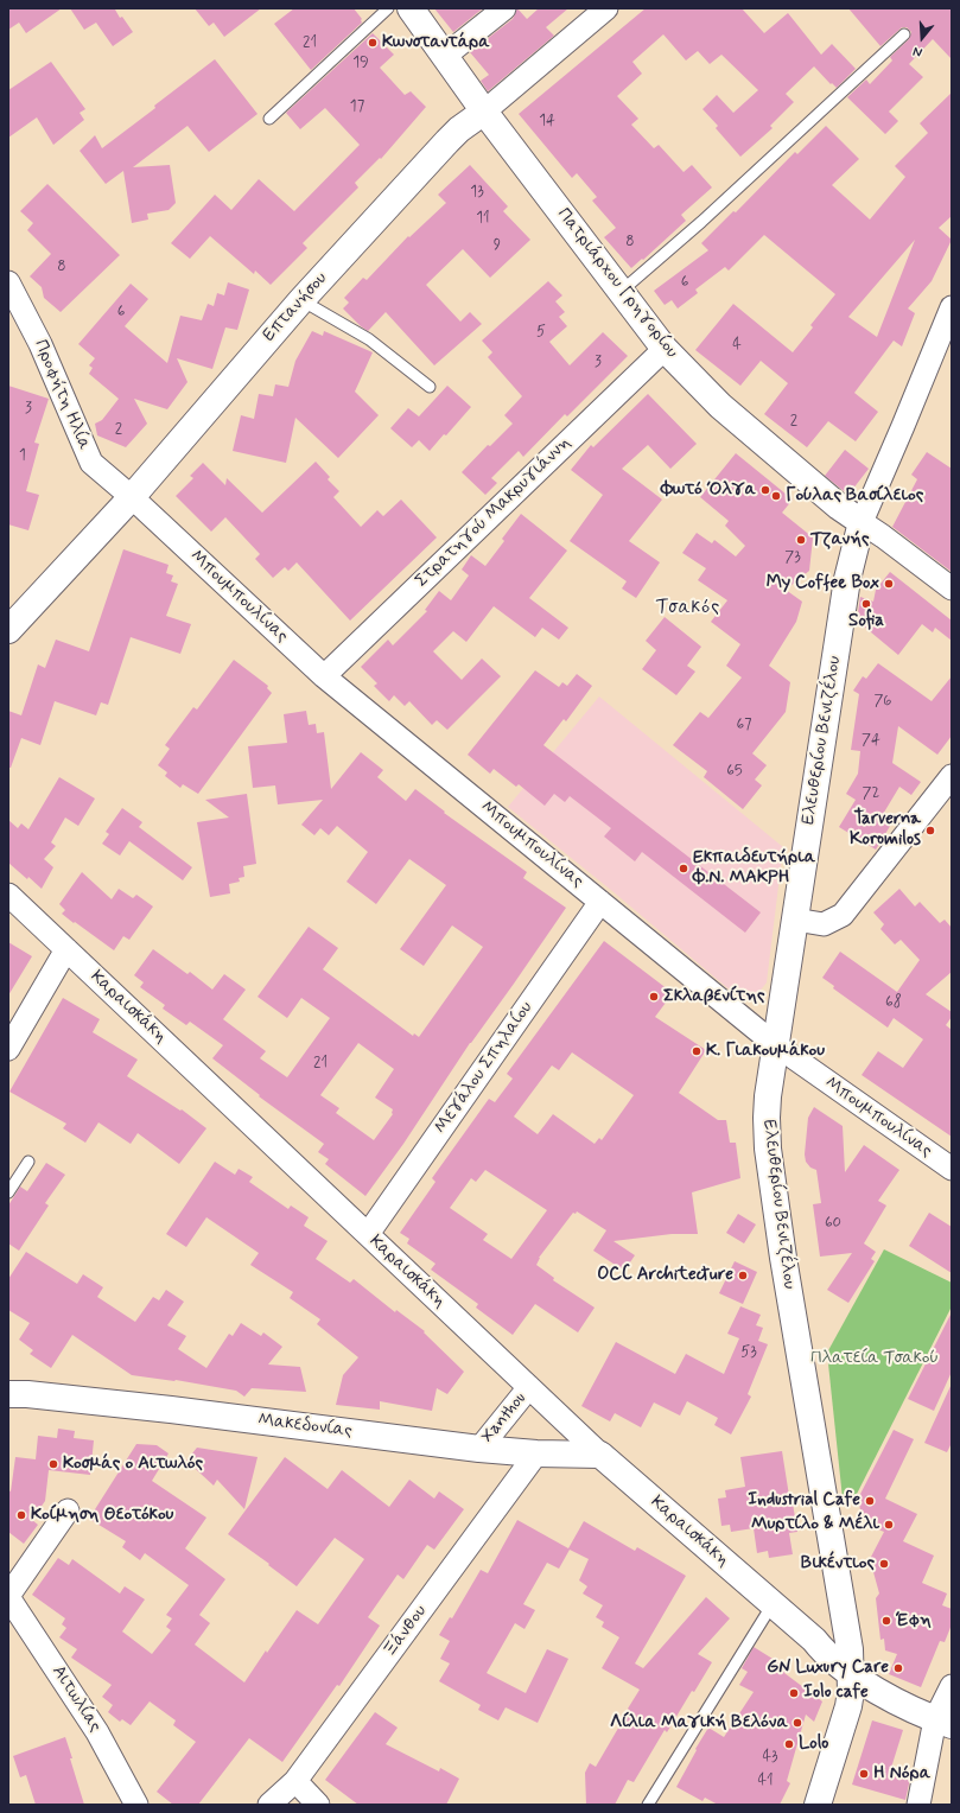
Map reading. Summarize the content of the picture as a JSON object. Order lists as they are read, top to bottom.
{
  "streets": {
    "street": [
      "Πατριάρχου Γρηγορίου",
      "Επτανήσου",
      "Προφήτη Ηλία",
      "Στρατηγού Μακρυγιάννη",
      "Μπουμπουλίνας",
      "Ελευθερίου Βενιζέλου",
      "Καραισκάκη",
      "Μεγάλου Σπηλαίου",
      "Xanthou",
      "Μακεδονίας",
      "Ξάνθου",
      "Αιτωλίας"
    ]
  },
  "crossings": [
    ["Πατριάρχου Γρηγορίου", "Επτανήσου"],
    ["Πατριάρχου Γρηγορίου", "Στρατηγού Μακρυγιάννη"],
    ["Πατριάρχου Γρηγορίου", "Ελευθερίου Βενιζέλου"],
    ["Επτανήσου", "Προφήτη Ηλία"],
    ["Επτανήσου", "Μπουμπουλίνας"],
    ["Προφήτη Ηλία", "Μπουμπουλίνας"],
    ["Στρατηγού Μακρυγιάννη", "Μπουμπουλίνας"],
    ["Μπουμπουλίνας", "Ελευθερίου Βενιζέλου"],
    ["Μπουμπουλίνας", "Μεγάλου Σπηλαίου"],
    ["Ελευθερίου Βενιζέλου", "Καραισκάκη"],
    ["Καραισκάκη", "Μεγάλου Σπηλαίου"],
    ["Καραισκάκη", "Xanthou"],
    ["Καραισκάκη", "Μακεδονίας"],
    ["Xanthou", "Μακεδονίας"],
    ["Μακεδονίας", "Ξάνθου"]
  ],
  "districts": ["Τσακός"],
  "parks": ["Πλατεία Τσακού"],
  "places": [
    "Κωνσταντάρα",
    "Φωτό Όλγα",
    "Γούλας Βασίλειος",
    "Τζανής",
    "My Coffee Box",
    "Sofia",
    "Tarverna Koromilos",
    "Εκπαιδευτήρια Φ.Ν. ΜΑΚΡΗ",
    "Σκλαβενίτης",
    "Κ. Γιακουμάκου",
    "OCC Architecture",
    "Κοσμάς ο Αιτωλός",
    "Industrial Cafe",
    "Κοίμηση Θεοτόκου",
    "Μυρτίλο & Μέλι",
    "Βικέντιος",
    "Έφη",
    "GN Luxury Care",
    "Iolo cafe",
    "Λίλια Μαγική Βελόνα",
    "Lolo",
    "Η Νόρα"
  ],
  "house_numbers": [
    "21",
    "19",
    "17",
    "14",
    "13",
    "11",
    "8",
    "9",
    "8",
    "6",
    "6",
    "5",
    "4",
    "3",
    "3",
    "2",
    "2",
    "1",
    "73",
    "76",
    "67",
    "74",
    "65",
    "72",
    "68",
    "21",
    "60",
    "53",
    "43",
    "41"
  ],
  "north": "bottom"
}
